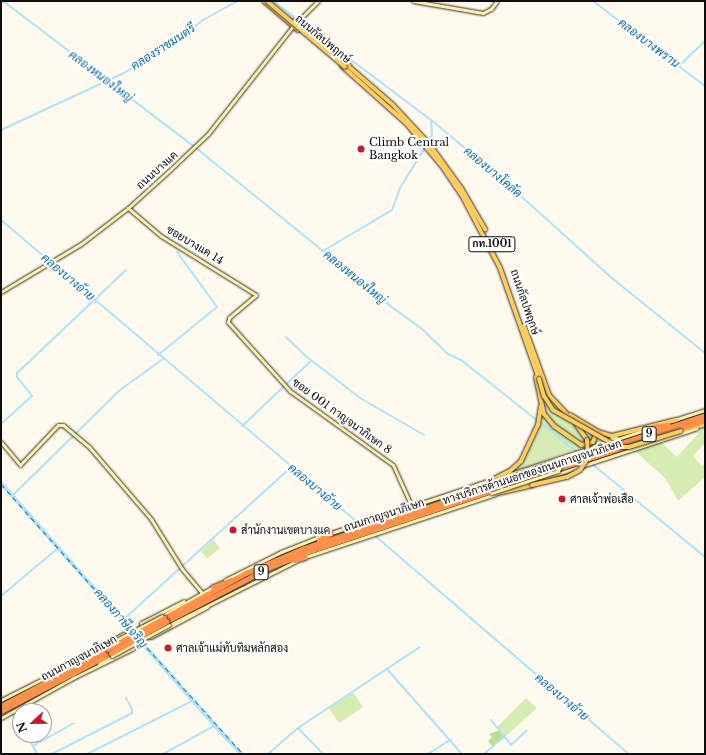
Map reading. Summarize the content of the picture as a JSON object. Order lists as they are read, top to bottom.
{
  "streets": {
    "highway": ["9", "ถนนกาญจนาภิเษก"],
    "main road": [
      "ถนนกัลปพฤกษ์",
      "ถนนบางแค",
      "กท.1001",
      "ซอยบางแค 14",
      "ซอย 001 กาญจนาภิเษก 8",
      "ทางบริการด้านนอกของถนนกาญจนาภิเษก"
    ]
  },
  "crossings": [
    ["ถนนกัลปพฤกษ์", "ถนนบางแค"],
    ["ถนนบางแค", "ซอยบางแค 14"],
    ["ซอยบางแค 14", "ซอย 001 กาญจนาภิเษก 8"],
    ["ทางบริการด้านนอกของถนนกาญจนาภิเษก", "ถนนกาญจนาภิเษก"]
  ],
  "water": [
    "คลองบางพราน",
    "คลองราชมนตรี",
    "คลองหนองใหญ่",
    "คลองบางโคลัด",
    "คลองบางอ้าย",
    "คลองภาษีเจริญ"
  ],
  "places": [
    "Climb Central Bangkok",
    "ศาลเจ้าพ่อเสือ",
    "สำนักงานเขตบางแค",
    "ศาลเจ้าแม่ทับทิมหลักสอง"
  ],
  "north": "left"
}
